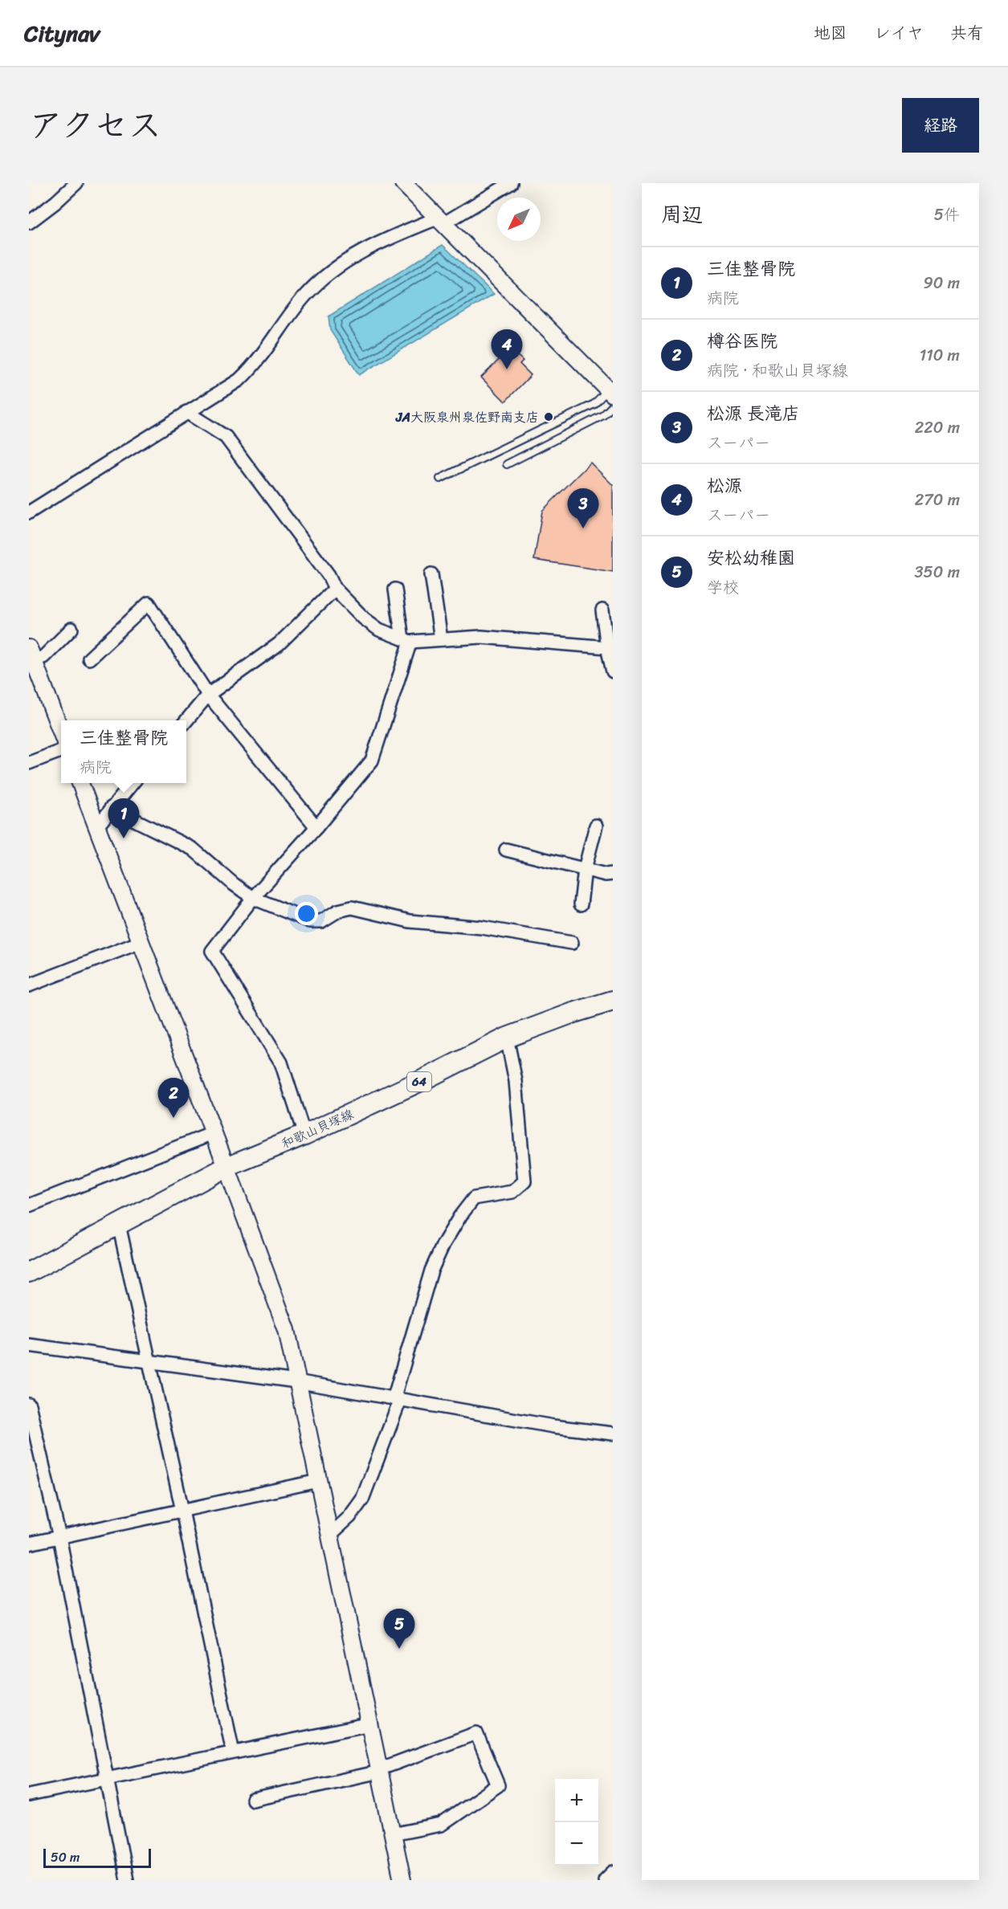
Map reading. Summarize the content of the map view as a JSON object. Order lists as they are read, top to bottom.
{
  "streets": {
    "main road": ["64", "和歌山貝塚線"]
  },
  "places": ["JA大阪泉州泉佐野南支店"],
  "scale_bar": "50 m",
  "north": "bottom left",
  "page": {
    "header": "Citynav",
    "nav": ["地図", "レイヤ", "共有"],
    "title": "アクセス",
    "buttons": "経路",
    "heading": ["周辺", "5件"],
    "list": [
      {
        "mark": "1",
        "name": "三佳整骨院",
        "note": "病院",
        "value": "90 m"
      },
      {
        "mark": "2",
        "name": "樽谷医院",
        "note": "病院 · 和歌山貝塚線",
        "value": "110 m"
      },
      {
        "mark": "3",
        "name": "松源 長滝店",
        "note": "スーパー",
        "value": "220 m"
      },
      {
        "mark": "4",
        "name": "松源",
        "note": "スーパー",
        "value": "270 m"
      },
      {
        "mark": "5",
        "name": "安松幼稚園",
        "note": "学校",
        "value": "350 m"
      }
    ],
    "pins": [
      "4",
      "3",
      "1",
      "2",
      "5"
    ],
    "popup": ["三佳整骨院", "病院"],
    "map_buttons": ["+", "−"],
    "scale": "50 m"
  }
}
